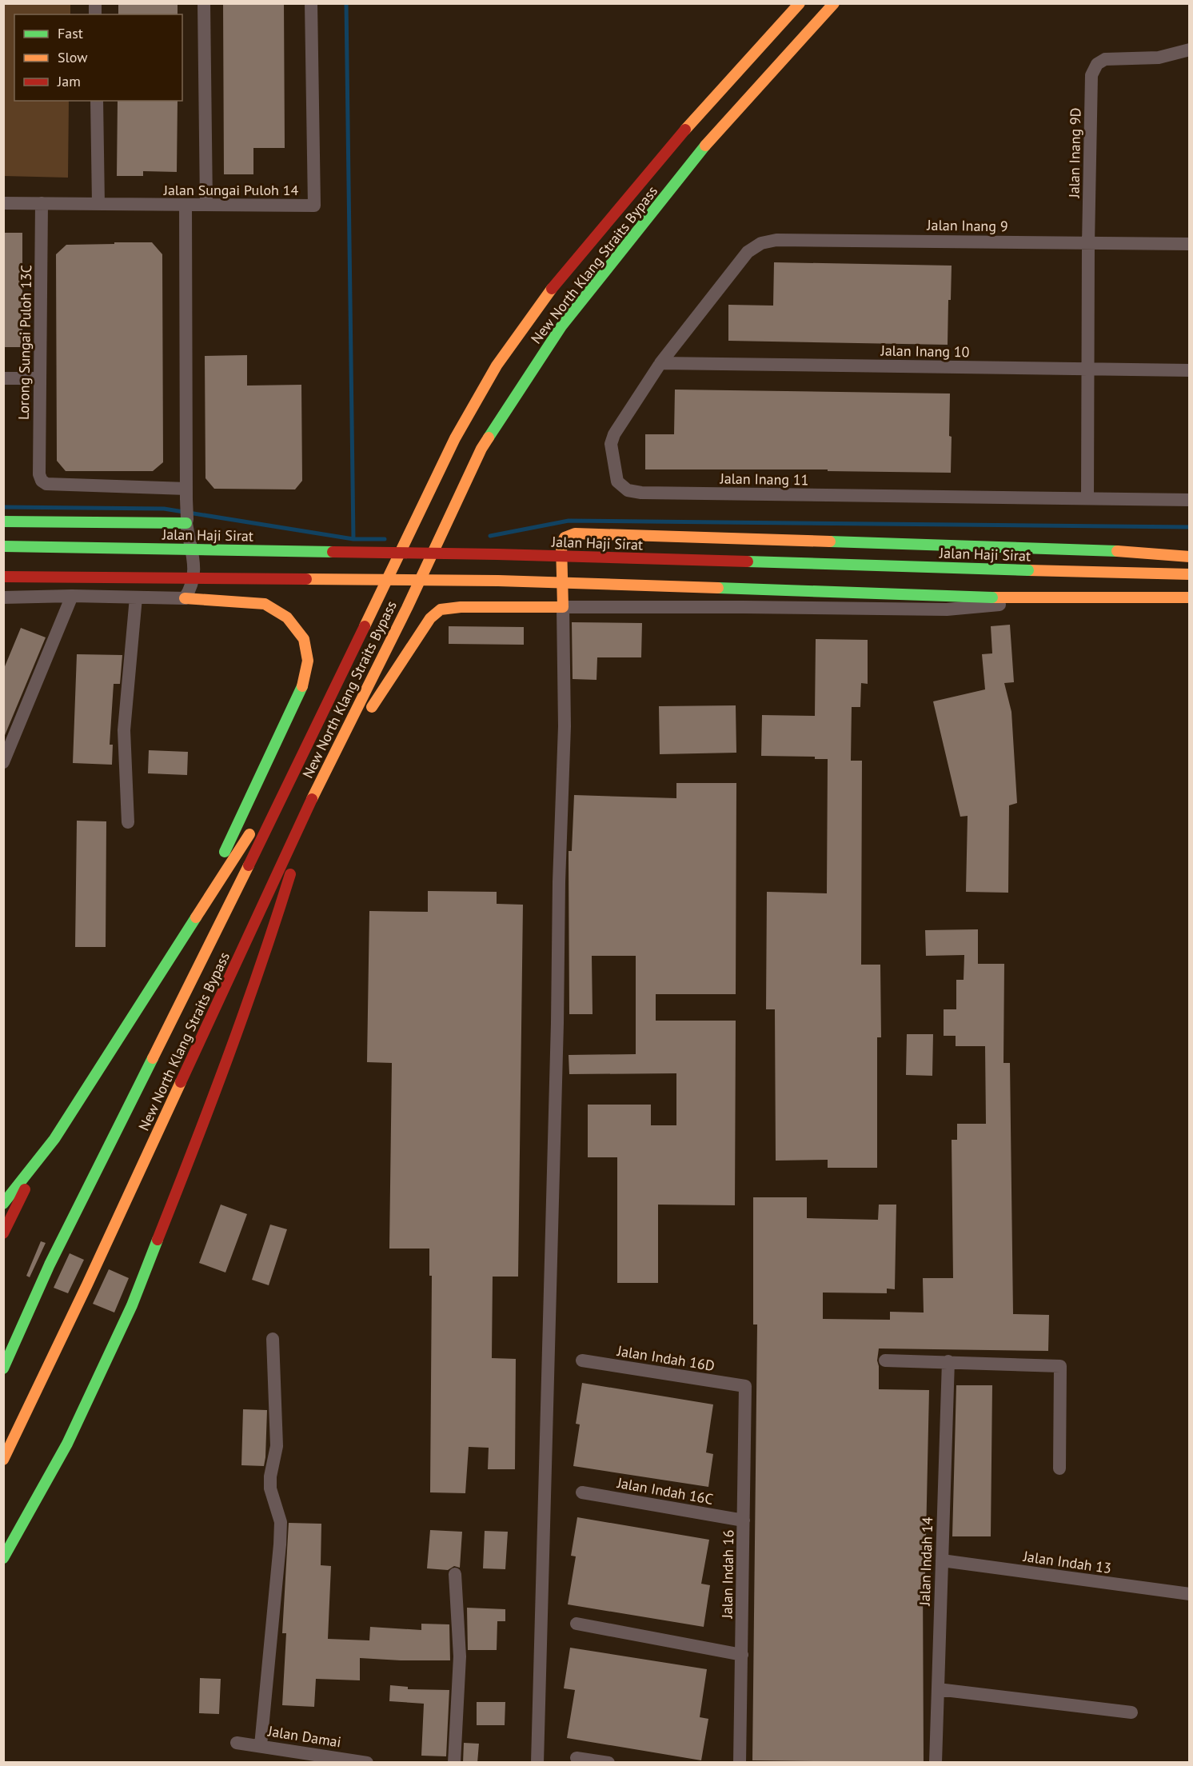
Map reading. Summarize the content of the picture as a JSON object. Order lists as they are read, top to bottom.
{
  "streets": {
    "main road": ["New North Klang Straits Bypass", "Jalan Haji Sirat"],
    "street": [
      "Jalan Inang 9D",
      "Jalan Sungai Puloh 14",
      "Jalan Inang 9",
      "Lorong Sungai Puloh 13C",
      "Jalan Inang 10",
      "Jalan Inang 11",
      "Jalan Indah 16D",
      "Jalan Indah 16C",
      "Jalan Indah 14",
      "Jalan Indah 13",
      "Jalan Indah 16",
      "Jalan Damai"
    ]
  },
  "crossings": [
    ["Jalan Inang 9D", "Jalan Inang 9"],
    ["Jalan Inang 9D", "Jalan Inang 10"],
    ["Jalan Inang 9D", "Jalan Inang 11"],
    ["Jalan Sungai Puloh 14", "Lorong Sungai Puloh 13C"],
    ["Jalan Inang 9", "Jalan Inang 11"],
    ["Jalan Inang 10", "Jalan Inang 11"],
    ["Jalan Indah 16D", "Jalan Indah 16"],
    ["Jalan Indah 16C", "Jalan Indah 16"],
    ["Jalan Indah 14", "Jalan Indah 13"]
  ],
  "legend": ["Fast", "Slow", "Jam"]
}
